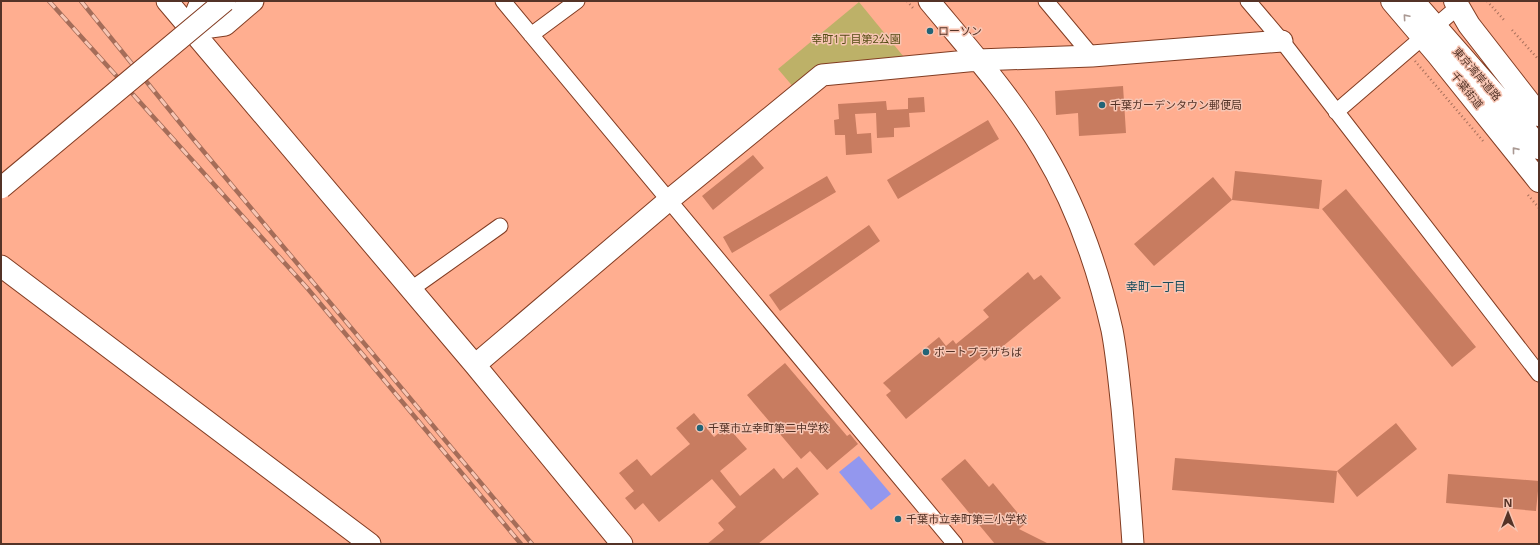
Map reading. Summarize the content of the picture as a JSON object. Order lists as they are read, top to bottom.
{
  "streets": {
    "highway": ["東京湾岸道路", "千葉街道"]
  },
  "crossings": [
    ["東京湾岸道路", "千葉街道"]
  ],
  "districts": ["幸町一丁目"],
  "parks": ["幸町1丁目第2公園"],
  "places": [
    "ローソン",
    "千葉ガーデンタウン郵便局",
    "ポートプラザちば",
    "千葉市立幸町第二中学校",
    "千葉市立幸町第三小学校"
  ],
  "north": "top"
}
